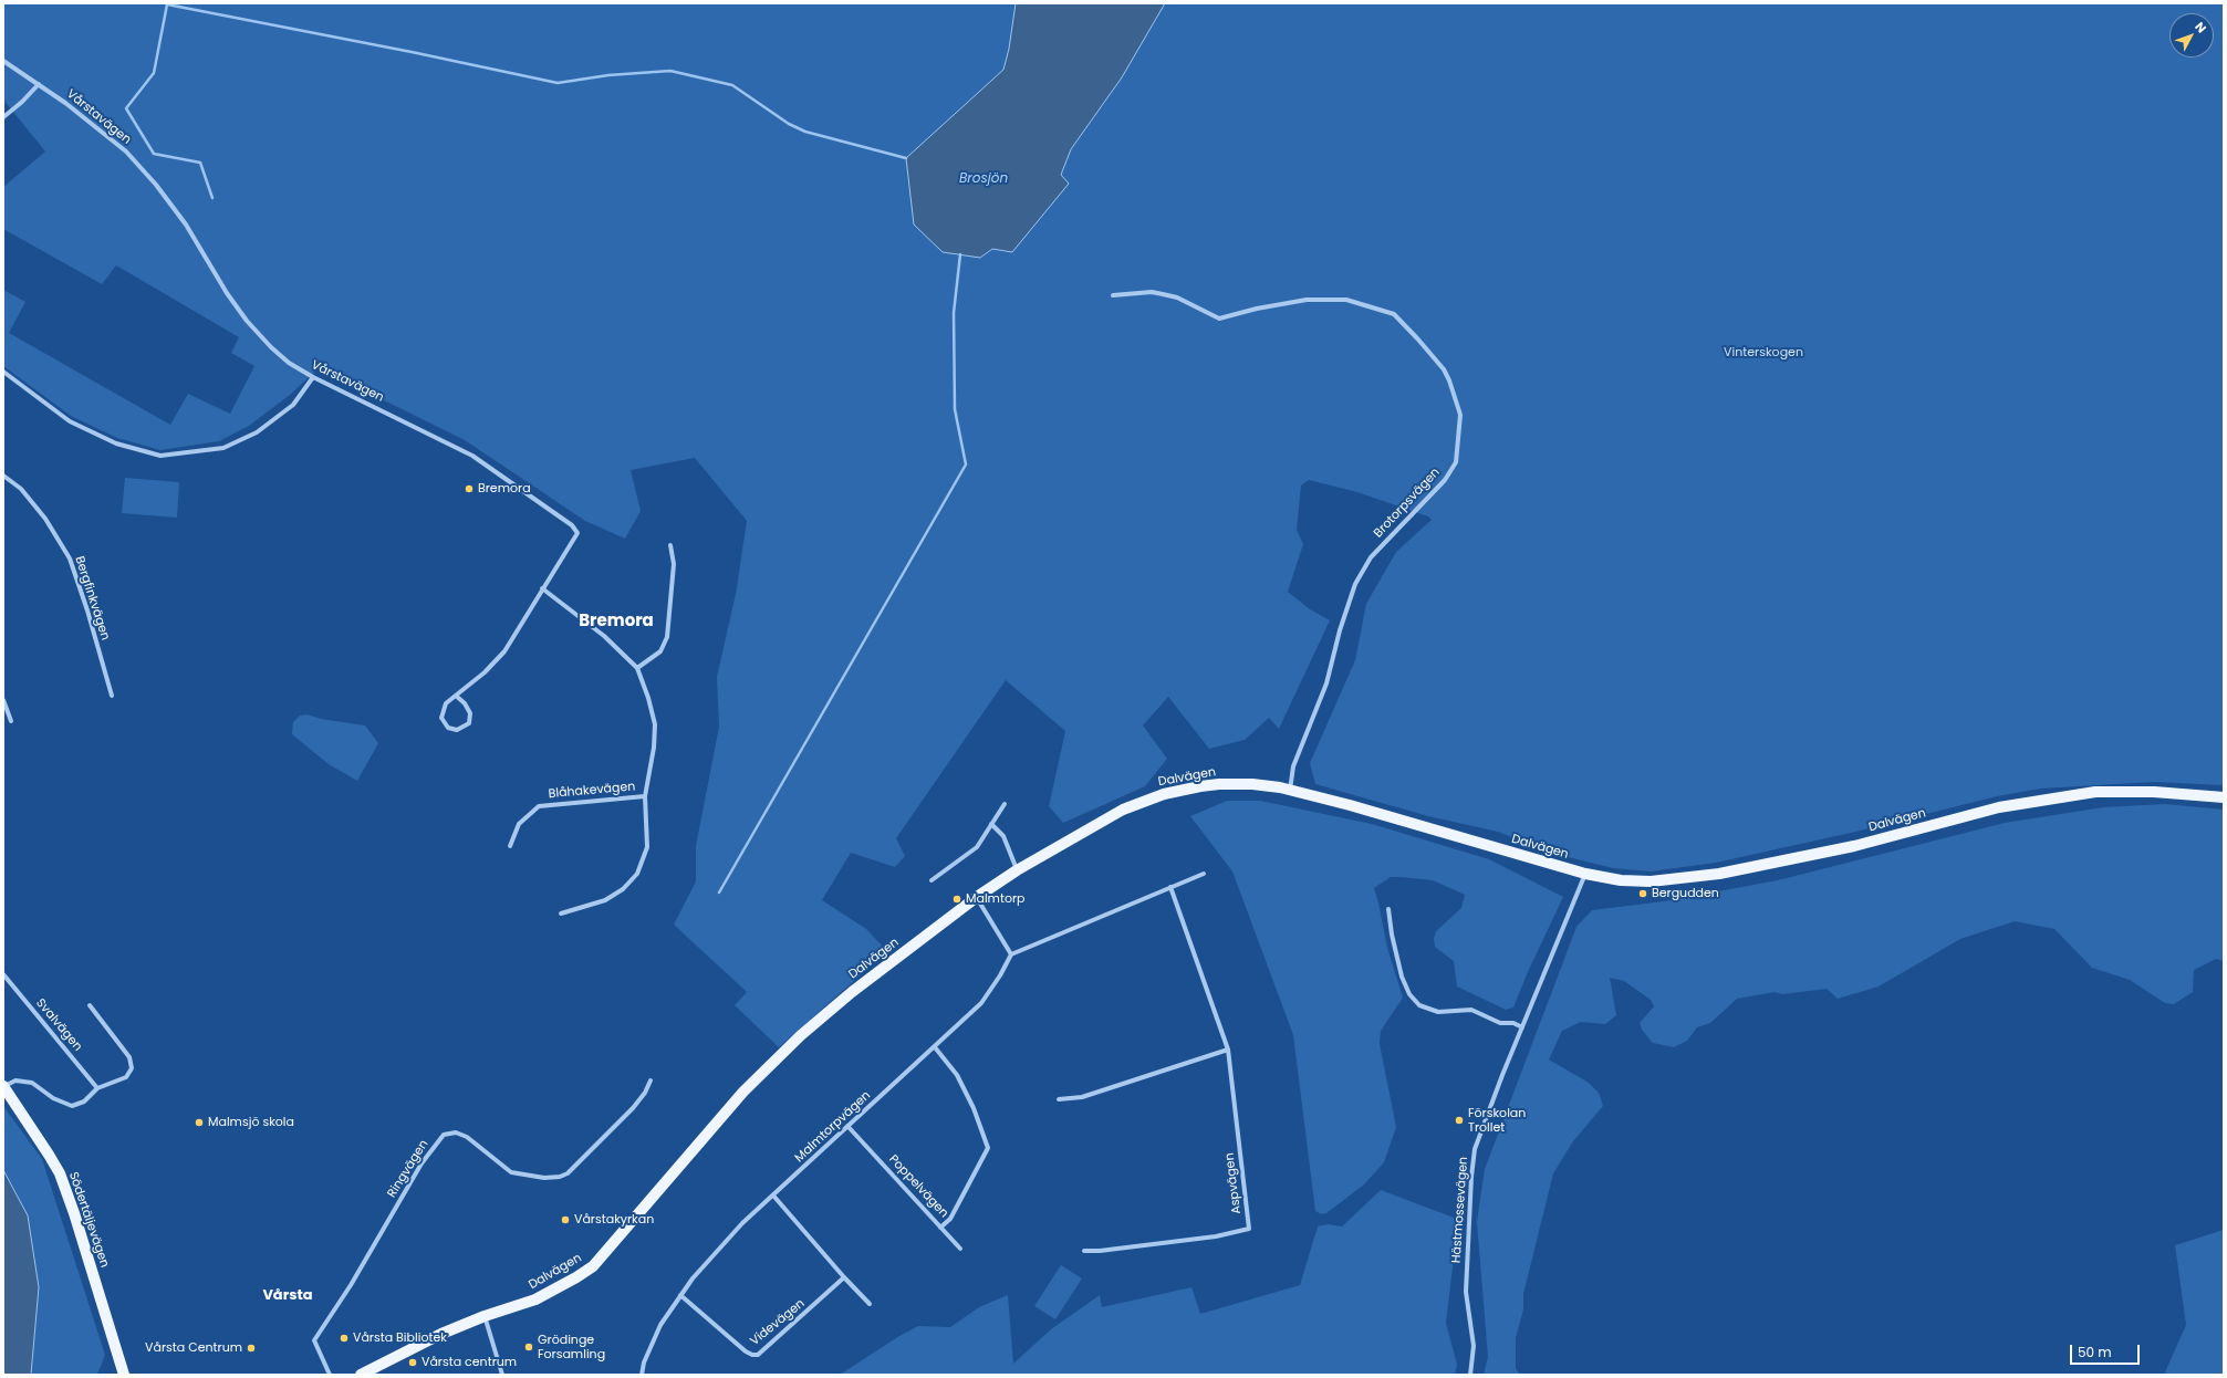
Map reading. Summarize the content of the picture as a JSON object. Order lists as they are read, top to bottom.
{
  "streets": {
    "main road": ["Dalvägen", "Södertäljevägen"],
    "street": [
      "Vårstavägen",
      "Brotorpsvägen",
      "Bergfinkvägen",
      "Blåhakevägen",
      "Svalvägen",
      "Malmtorpvägen",
      "Ringvägen",
      "Aspvägen",
      "Poppelvägen",
      "Hästmossevägen",
      "Videvägen"
    ]
  },
  "crossings": [
    ["Brotorpsvägen", "Dalvägen"],
    ["Dalvägen", "Hästmossevägen"],
    ["Malmtorpvägen", "Poppelvägen"],
    ["Malmtorpvägen", "Videvägen"]
  ],
  "districts": ["Bremora", "Vårsta"],
  "water": ["Brosjön"],
  "parks": ["Vinterskogen"],
  "places": [
    "Bremora",
    "Bergudden",
    "Malmtorp",
    "Förskolan Trollet",
    "Malmsjö skola",
    "Vårstakyrkan",
    "Vårsta Bibliotek",
    "Grödinge Forsamling",
    "Vårsta Centrum",
    "Vårsta centrum"
  ],
  "scale_bar": "50 m",
  "north": "top right"
}
